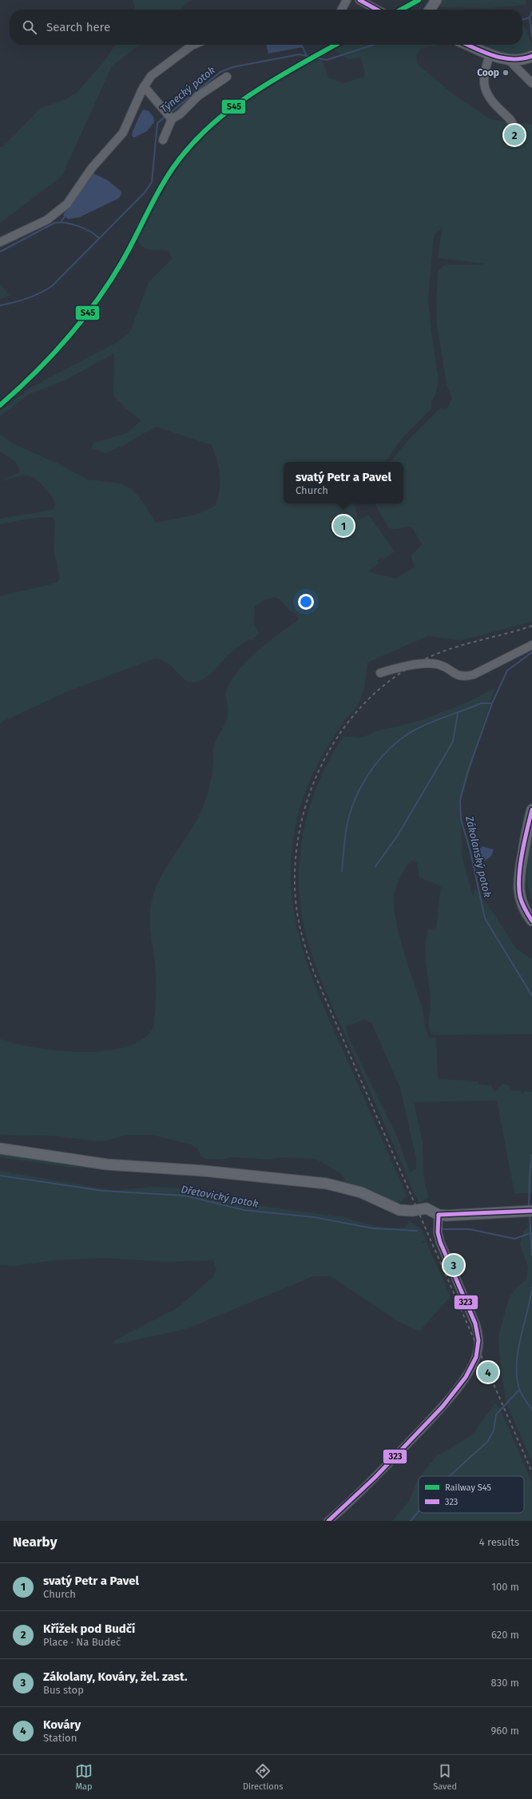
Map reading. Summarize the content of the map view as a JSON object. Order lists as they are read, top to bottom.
{
  "water": ["Týnecký potok", "Zákolanský potok", "Dřetovický potok"],
  "places": ["Coop"],
  "lines": ["rail line S45", "transit line 323"],
  "legend": ["Railway S45", "323"],
  "page": {
    "search": "Search here",
    "pins": [
      "2",
      "1",
      "3",
      "4"
    ],
    "popup": ["svatý Petr a Pavel", "Church"],
    "heading": ["Nearby", "4 results"],
    "list": [
      {
        "mark": "1",
        "name": "svatý Petr a Pavel",
        "note": "Church",
        "value": "100 m"
      },
      {
        "mark": "2",
        "name": "Křížek pod Budčí",
        "note": "Place · Na Budeč",
        "value": "620 m"
      },
      {
        "mark": "3",
        "name": "Zákolany, Kováry, žel. zast.",
        "note": "Bus stop",
        "value": "830 m"
      },
      {
        "mark": "4",
        "name": "Kováry",
        "note": "Station",
        "value": "960 m"
      }
    ],
    "nav": ["Map", "Directions", "Saved"]
  }
}
